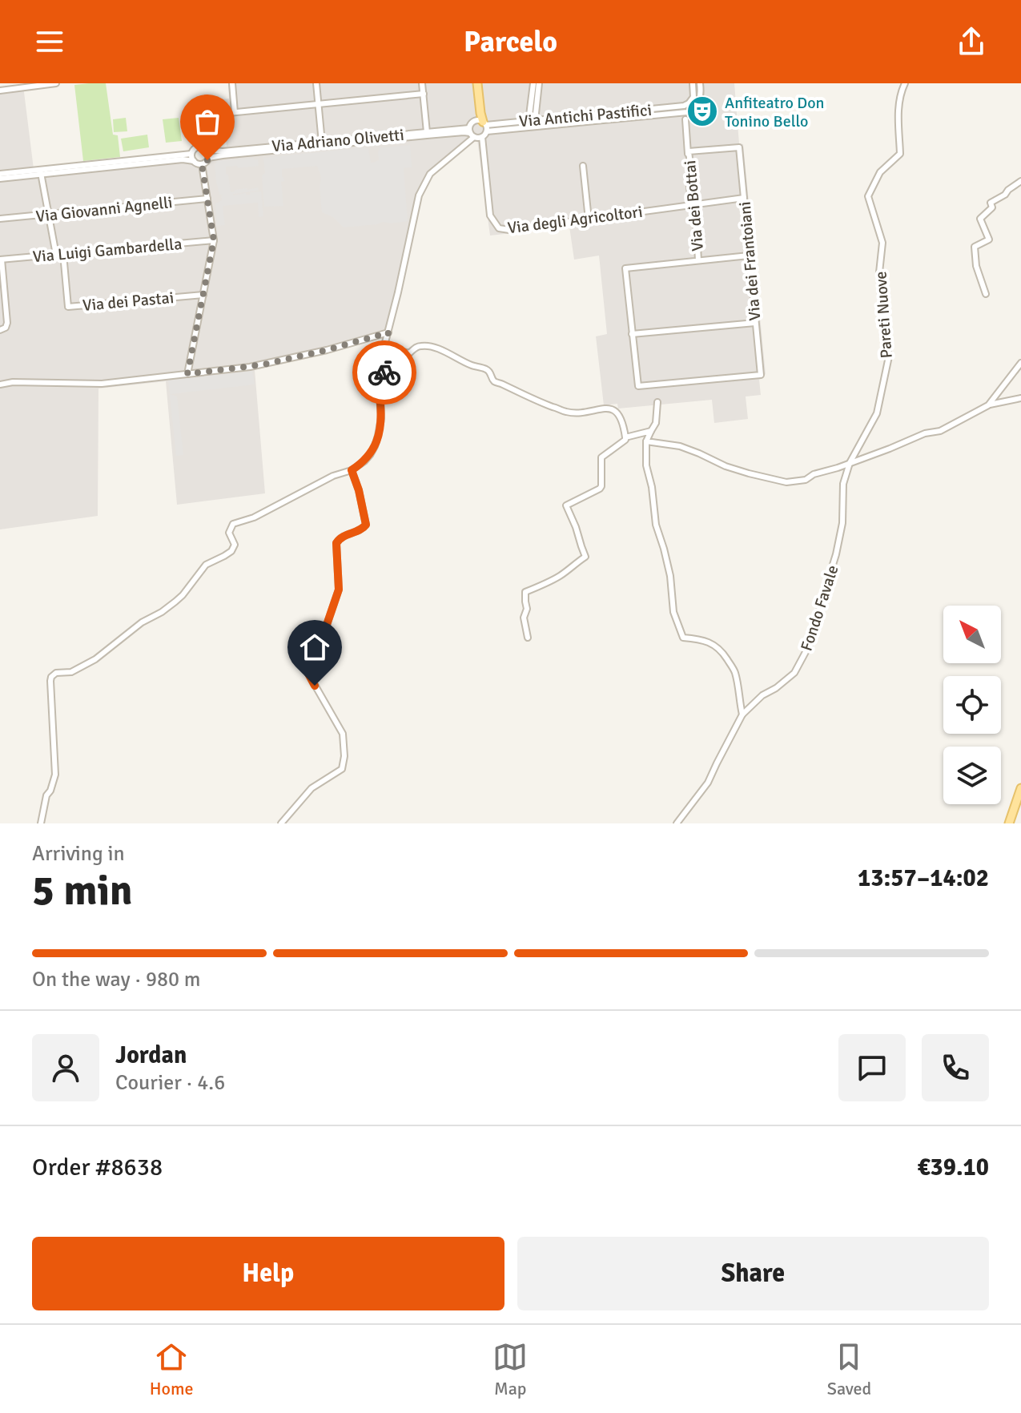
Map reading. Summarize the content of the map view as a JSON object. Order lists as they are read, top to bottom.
{
  "streets": {
    "street": [
      "Via Antichi Pastifici",
      "Via Adriano Olivetti",
      "Via dei Bottai",
      "Via Giovanni Agnelli",
      "Via degli Agricoltori",
      "Via Luigi Gambardella",
      "Via dei Frantoiani",
      "Via dei Pastai",
      "Pareti Nuove",
      "Fondo Favale"
    ]
  },
  "crossings": [
    ["Via Adriano Olivetti", "Via degli Agricoltori"],
    ["Via dei Bottai", "Via degli Agricoltori"],
    ["Via dei Bottai", "Via dei Frantoiani"],
    ["Via degli Agricoltori", "Via dei Frantoiani"],
    ["Via Luigi Gambardella", "Via dei Pastai"],
    ["Pareti Nuove", "Fondo Favale"]
  ],
  "places": {
    "theatre": ["Anfiteatro Don Tonino Bello"]
  },
  "north": "top left",
  "page": {
    "header": "Parcelo",
    "heading": ["5 min", "Arriving in", "13:57–14:02"],
    "panel": [
      "Jordan",
      "Courier · 4.6",
      "Order #8638",
      "€39.10"
    ],
    "bar": "On the way · 980 m",
    "buttons": ["Help", "Share"],
    "tabs": ["Home", "Map", "Saved"]
  }
}
